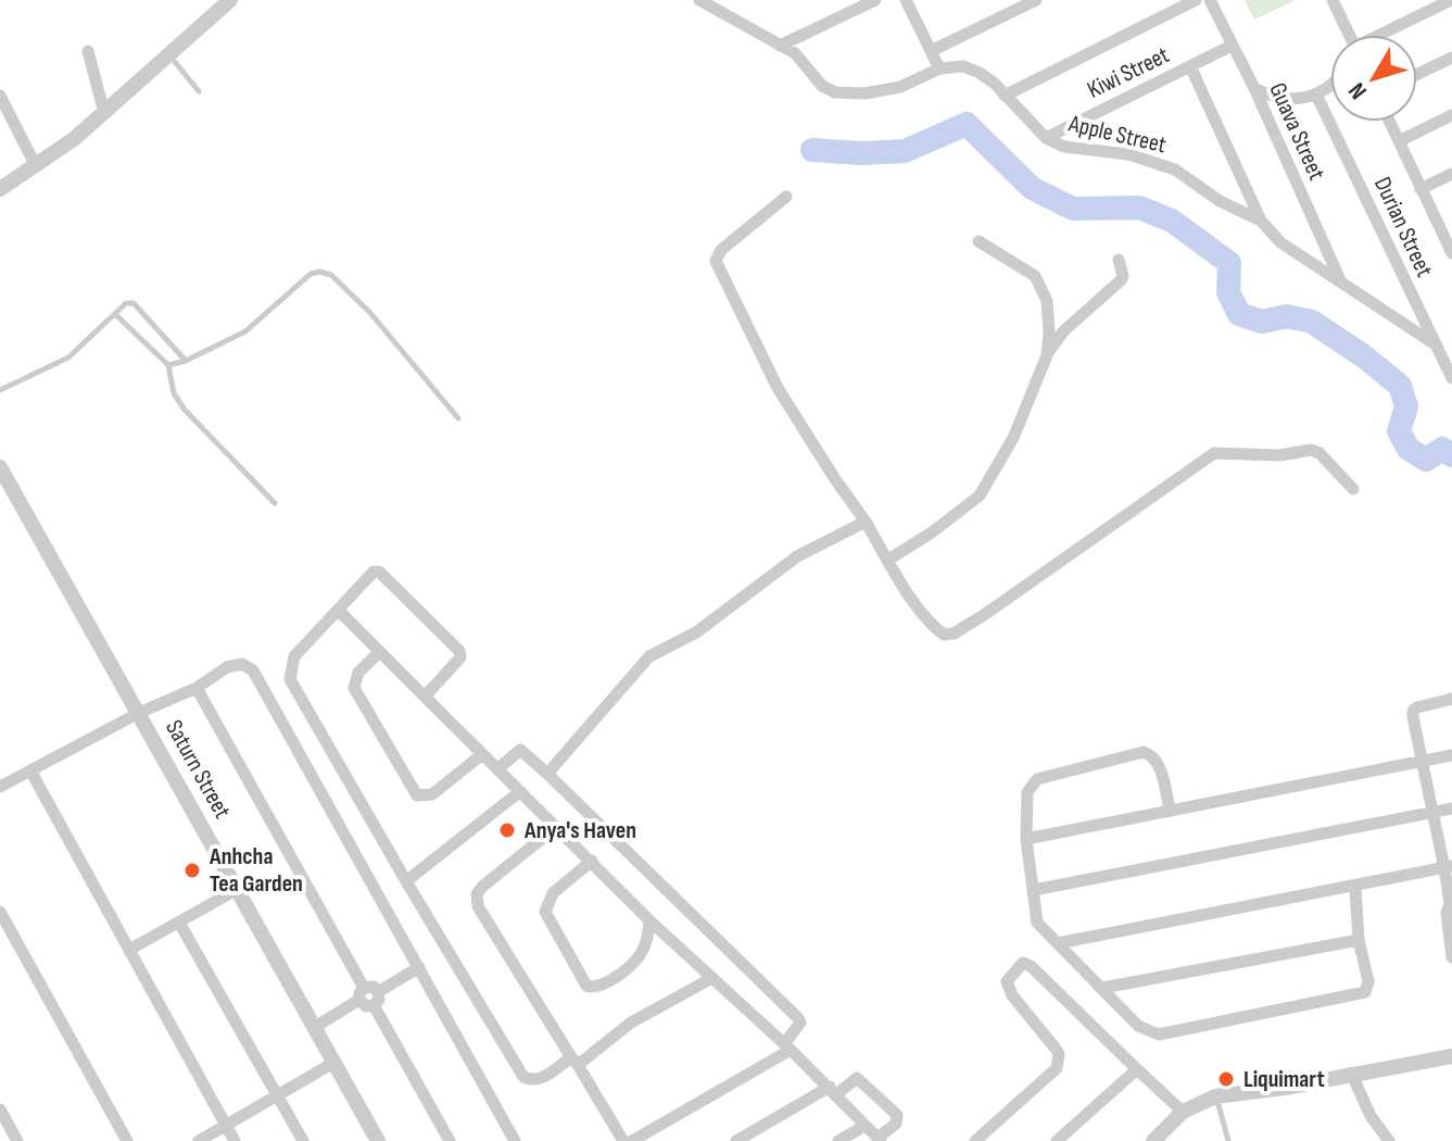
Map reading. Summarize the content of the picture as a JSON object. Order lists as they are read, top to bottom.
{
  "streets": {
    "street": [
      "Kiwi Street",
      "Guava Street",
      "Apple Street",
      "Durian Street",
      "Saturn Street"
    ]
  },
  "crossings": [
    ["Kiwi Street", "Guava Street"],
    ["Kiwi Street", "Apple Street"],
    ["Guava Street", "Apple Street"],
    ["Apple Street", "Durian Street"]
  ],
  "places": ["Anya's Haven", "Anhcha Tea Garden", "Liquimart"],
  "north": "bottom left"
}
